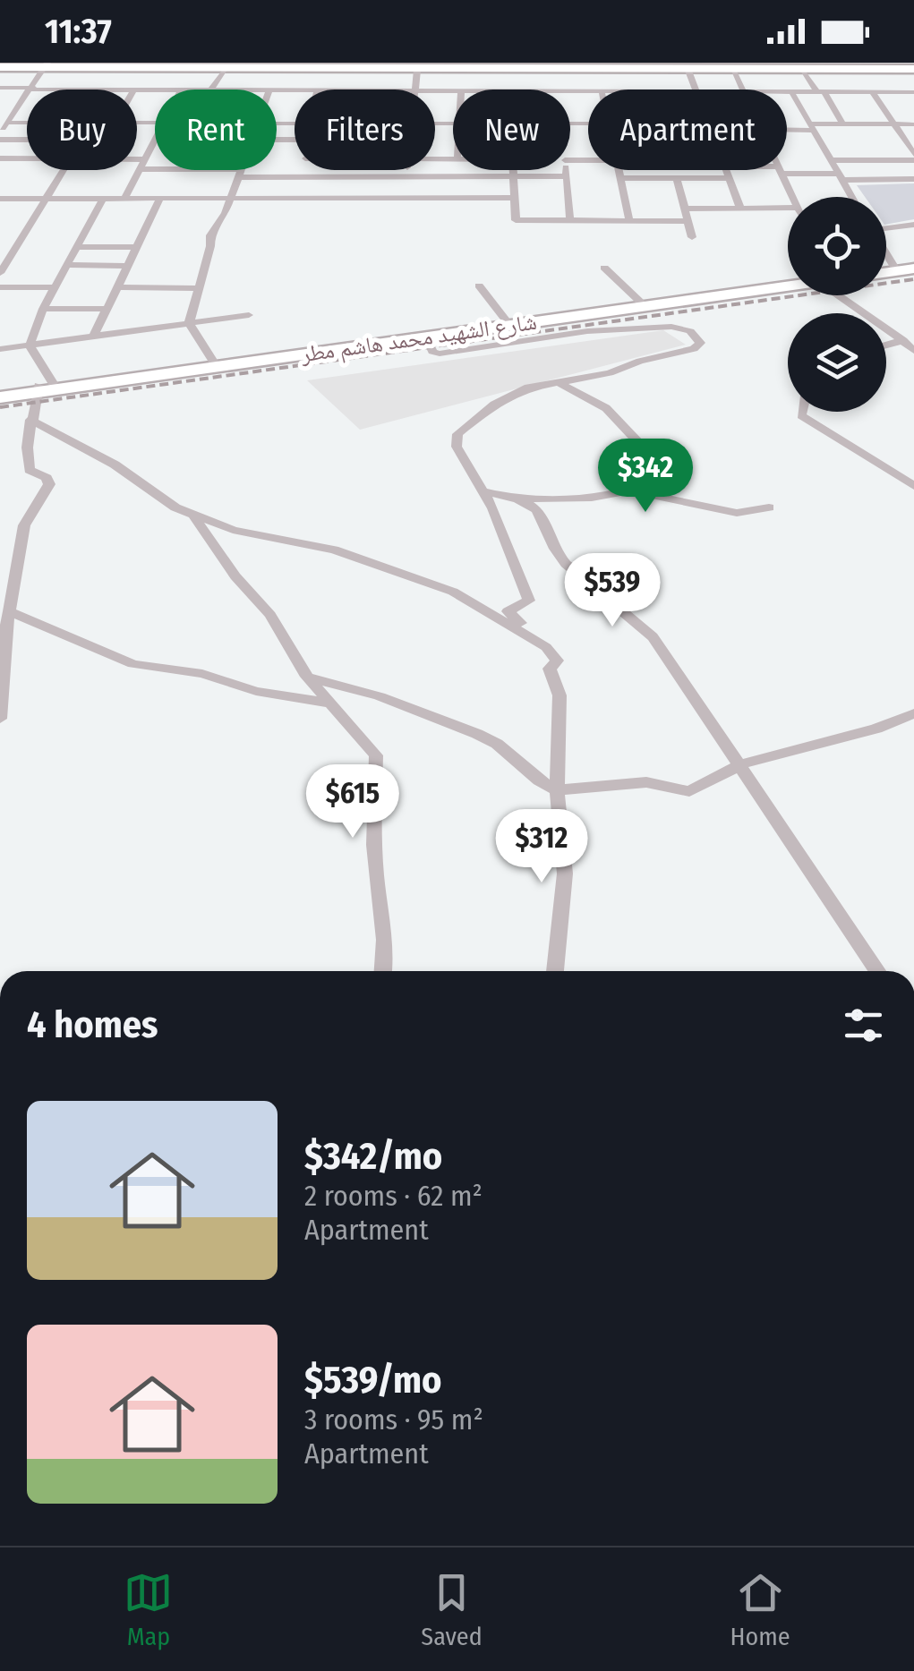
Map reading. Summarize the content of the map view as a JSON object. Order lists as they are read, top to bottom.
{
  "streets": {
    "main road": ["شارع الشهيد محمد هاشم مطر"]
  },
  "page": {
    "status": "11:37",
    "chip": [
      "Buy",
      "Rent",
      "Filters",
      "New",
      "Apartment"
    ],
    "price": [
      "$342",
      "$539",
      "$615",
      "$312"
    ],
    "heading": "4 homes",
    "list": [
      {
        "name": "$342/mo",
        "note": "2 rooms · 62 m² · Apartment"
      },
      {
        "name": "$539/mo",
        "note": "3 rooms · 95 m² · Apartment"
      }
    ],
    "tabs": ["Map", "Saved", "Home"]
  }
}
